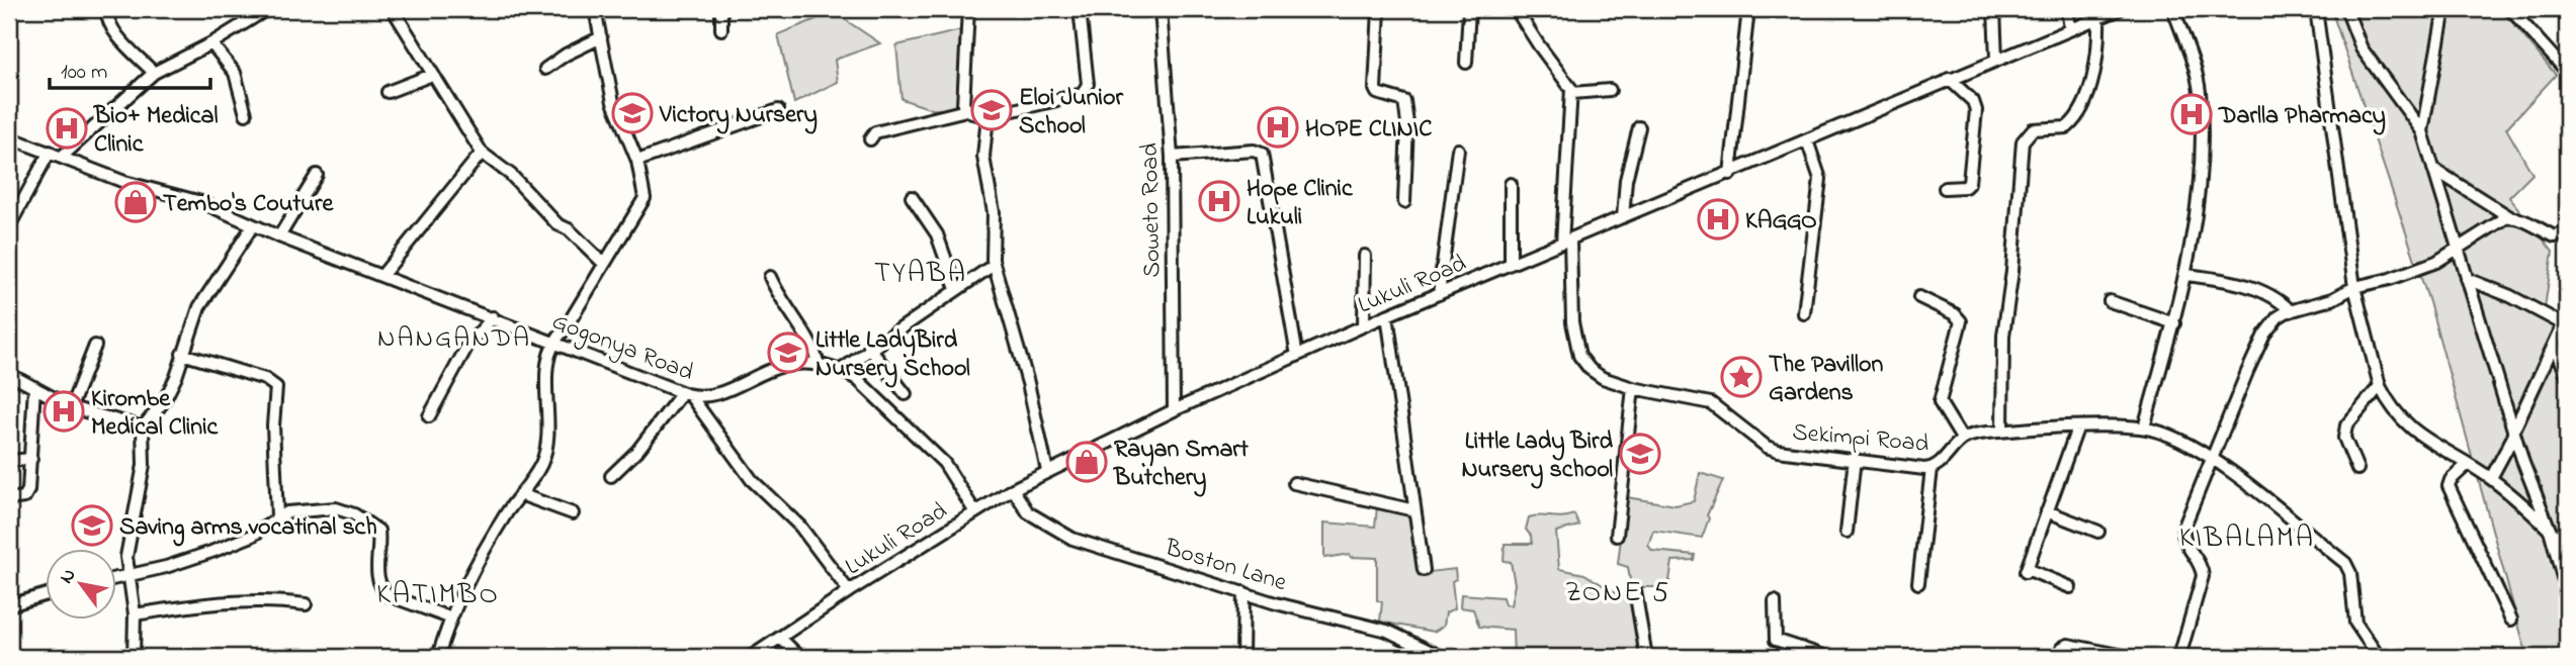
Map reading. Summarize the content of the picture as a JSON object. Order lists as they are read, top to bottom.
{
  "streets": {
    "street": [
      "Soweto Road",
      "Lukuli Road",
      "Gogonya Road",
      "Sekimpi Road",
      "Boston Lane"
    ]
  },
  "crossings": [
    ["Soweto Road", "Lukuli Road"],
    ["Lukuli Road", "Gogonya Road"],
    ["Lukuli Road", "Sekimpi Road"],
    ["Lukuli Road", "Boston Lane"]
  ],
  "districts": [
    "TYABA",
    "NANGANDA",
    "KIBALAMA",
    "ZONE 5",
    "KATIMBO"
  ],
  "places": {
    "school or university": [
      "Eloi Junior School",
      "Victory Nursery",
      "Little LadyBird Nursery School",
      "Little Lady Bird Nursery school",
      "Saving arms vocatinal sch"
    ],
    "hospital": [
      "Darlla Pharmacy",
      "HOPE CLINIC",
      "Bio+ Medical Clinic",
      "Hope Clinic Lukuli",
      "KAGGO",
      "Kirombe Medical Clinic"
    ],
    "shop": ["Tembo's Couture", "Rayan Smart Butchery"],
    "place": ["The Pavillon Gardens"]
  },
  "scale_bar": "100 m",
  "north": "top left"
}
